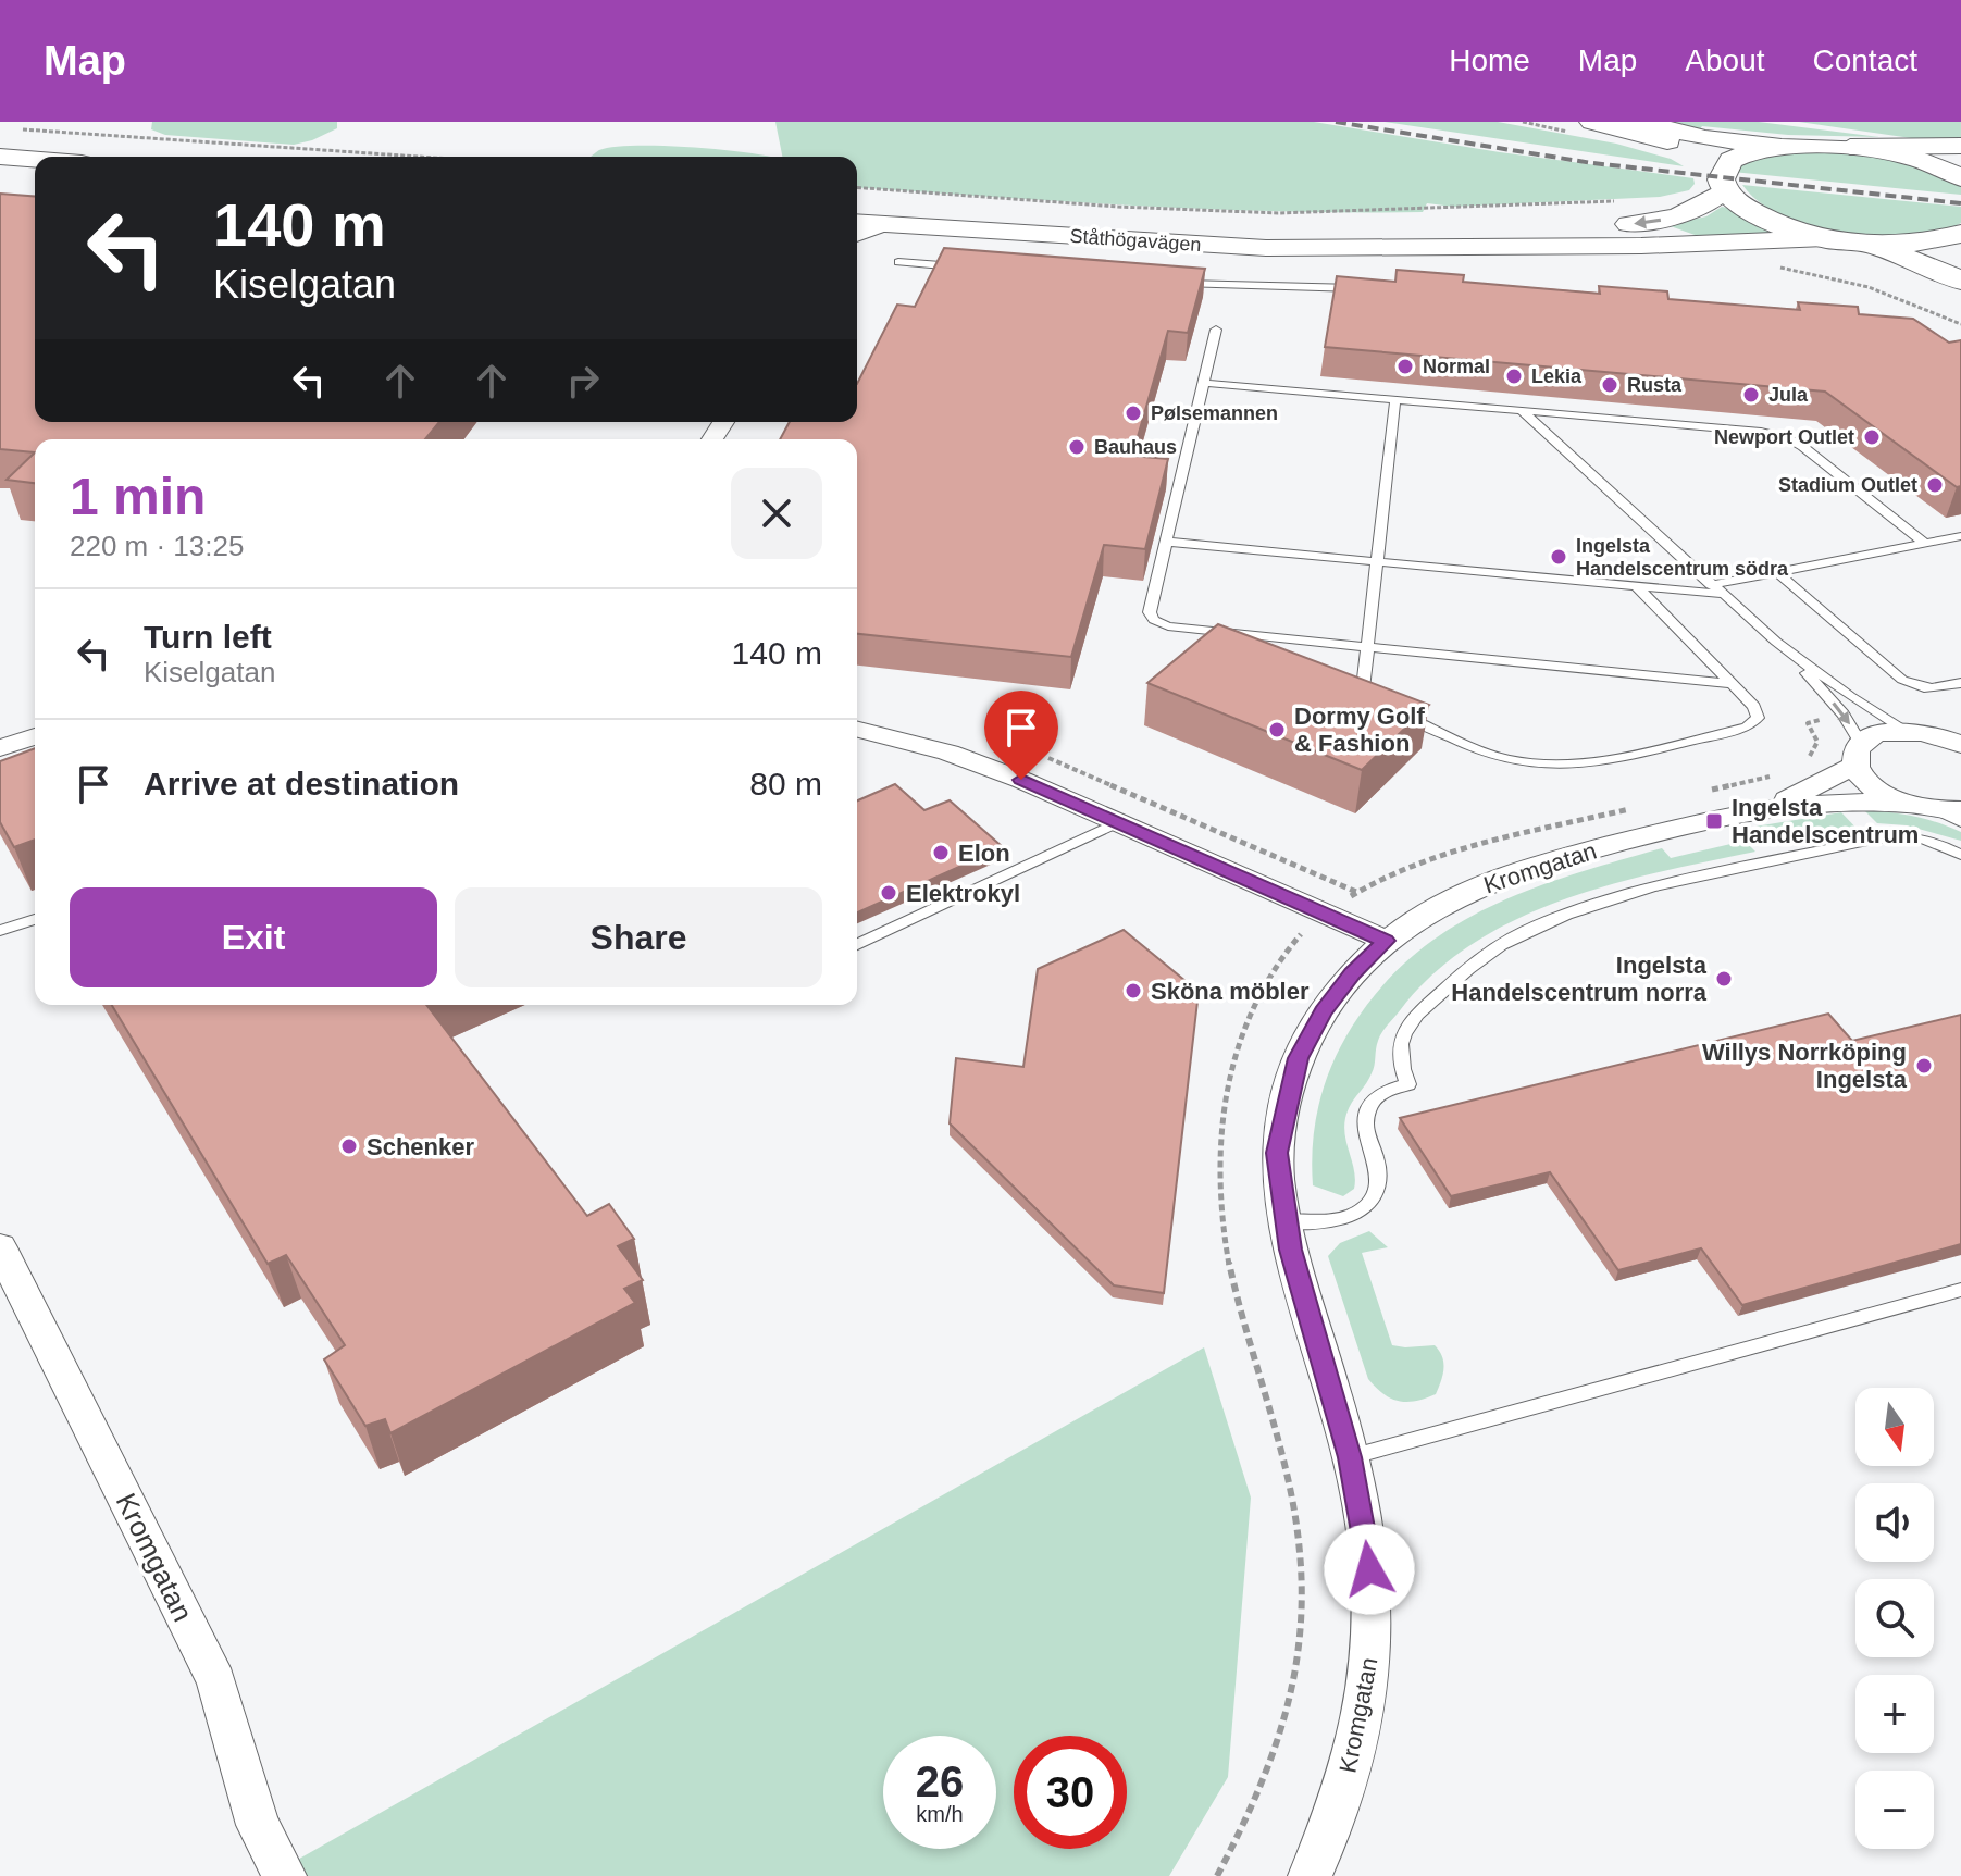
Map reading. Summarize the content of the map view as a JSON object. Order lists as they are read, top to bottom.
{
  "streets": {
    "main road": ["Ståthögavägen"],
    "street": ["Kromgatan"]
  },
  "places": {
    "other": [
      "Normal",
      "Lekia",
      "Rusta",
      "Jula",
      "Pølsemannen",
      "Newport Outlet",
      "Bauhaus",
      "Stadium Outlet",
      "Ingelsta Handelscentrum södra",
      "Dormy Golf & Fashion",
      "Elon",
      "Elektrokyl",
      "Ingelsta Handelscentrum norra",
      "Sköna möbler",
      "Willys Norrköping Ingelsta",
      "Schenker"
    ],
    "transit": ["Ingelsta Handelscentrum"]
  },
  "north": "bottom",
  "page": {
    "header": "Map",
    "nav": [
      "Home",
      "Map",
      "About",
      "Contact"
    ],
    "turn": ["140 m", "Kiselgatan"],
    "heading": ["1 min", "220 m · 13:25"],
    "list": [
      {
        "name": "Turn left",
        "note": "Kiselgatan",
        "value": "140 m"
      },
      {
        "name": "Arrive at destination",
        "value": "80 m"
      }
    ],
    "buttons": ["Exit", "Share"],
    "map_buttons": ["+", "−"],
    "speed": "26 km/h",
    "limit": "30"
  }
}
